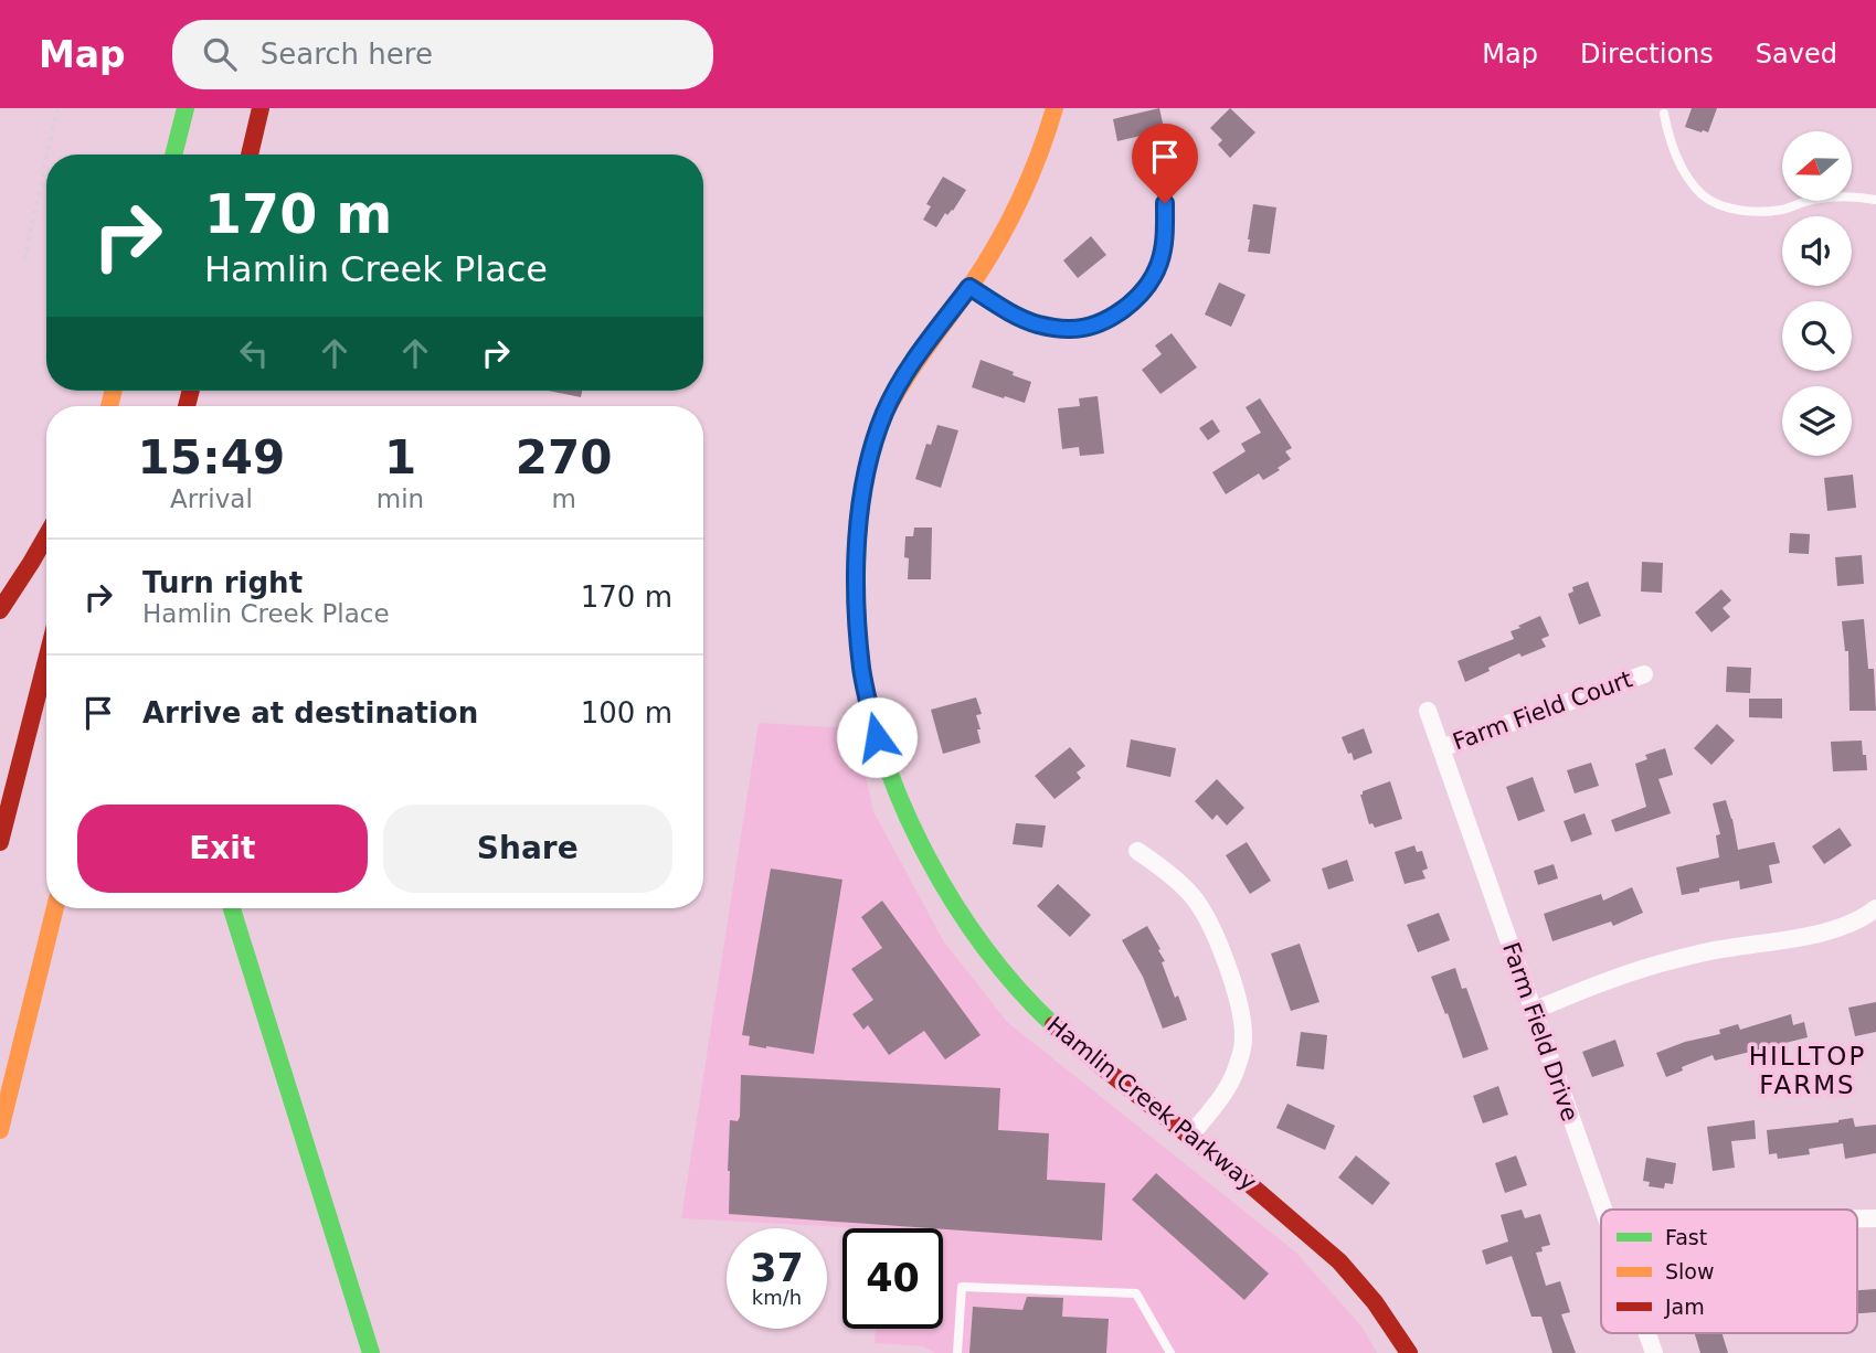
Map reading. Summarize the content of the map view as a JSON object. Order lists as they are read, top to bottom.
{
  "streets": {
    "main road": ["Hamlin Creek Parkway"],
    "street": ["Farm Field Court", "Farm Field Drive"]
  },
  "crossings": [
    ["Farm Field Court", "Farm Field Drive"]
  ],
  "districts": ["HILLTOP FARMS"],
  "legend": ["Fast", "Slow", "Jam"],
  "north": "left",
  "page": {
    "header": "Map",
    "search": "Search here",
    "nav": ["Map", "Directions", "Saved"],
    "turn": ["170 m", "Hamlin Creek Place"],
    "eta": [
      "15:49",
      "Arrival",
      "1",
      "min",
      "270",
      "m"
    ],
    "list": [
      {
        "name": "Turn right",
        "note": "Hamlin Creek Place",
        "value": "170 m"
      },
      {
        "name": "Arrive at destination",
        "value": "100 m"
      }
    ],
    "buttons": ["Exit", "Share"],
    "speed": "37 km/h",
    "limit": "40"
  }
}
